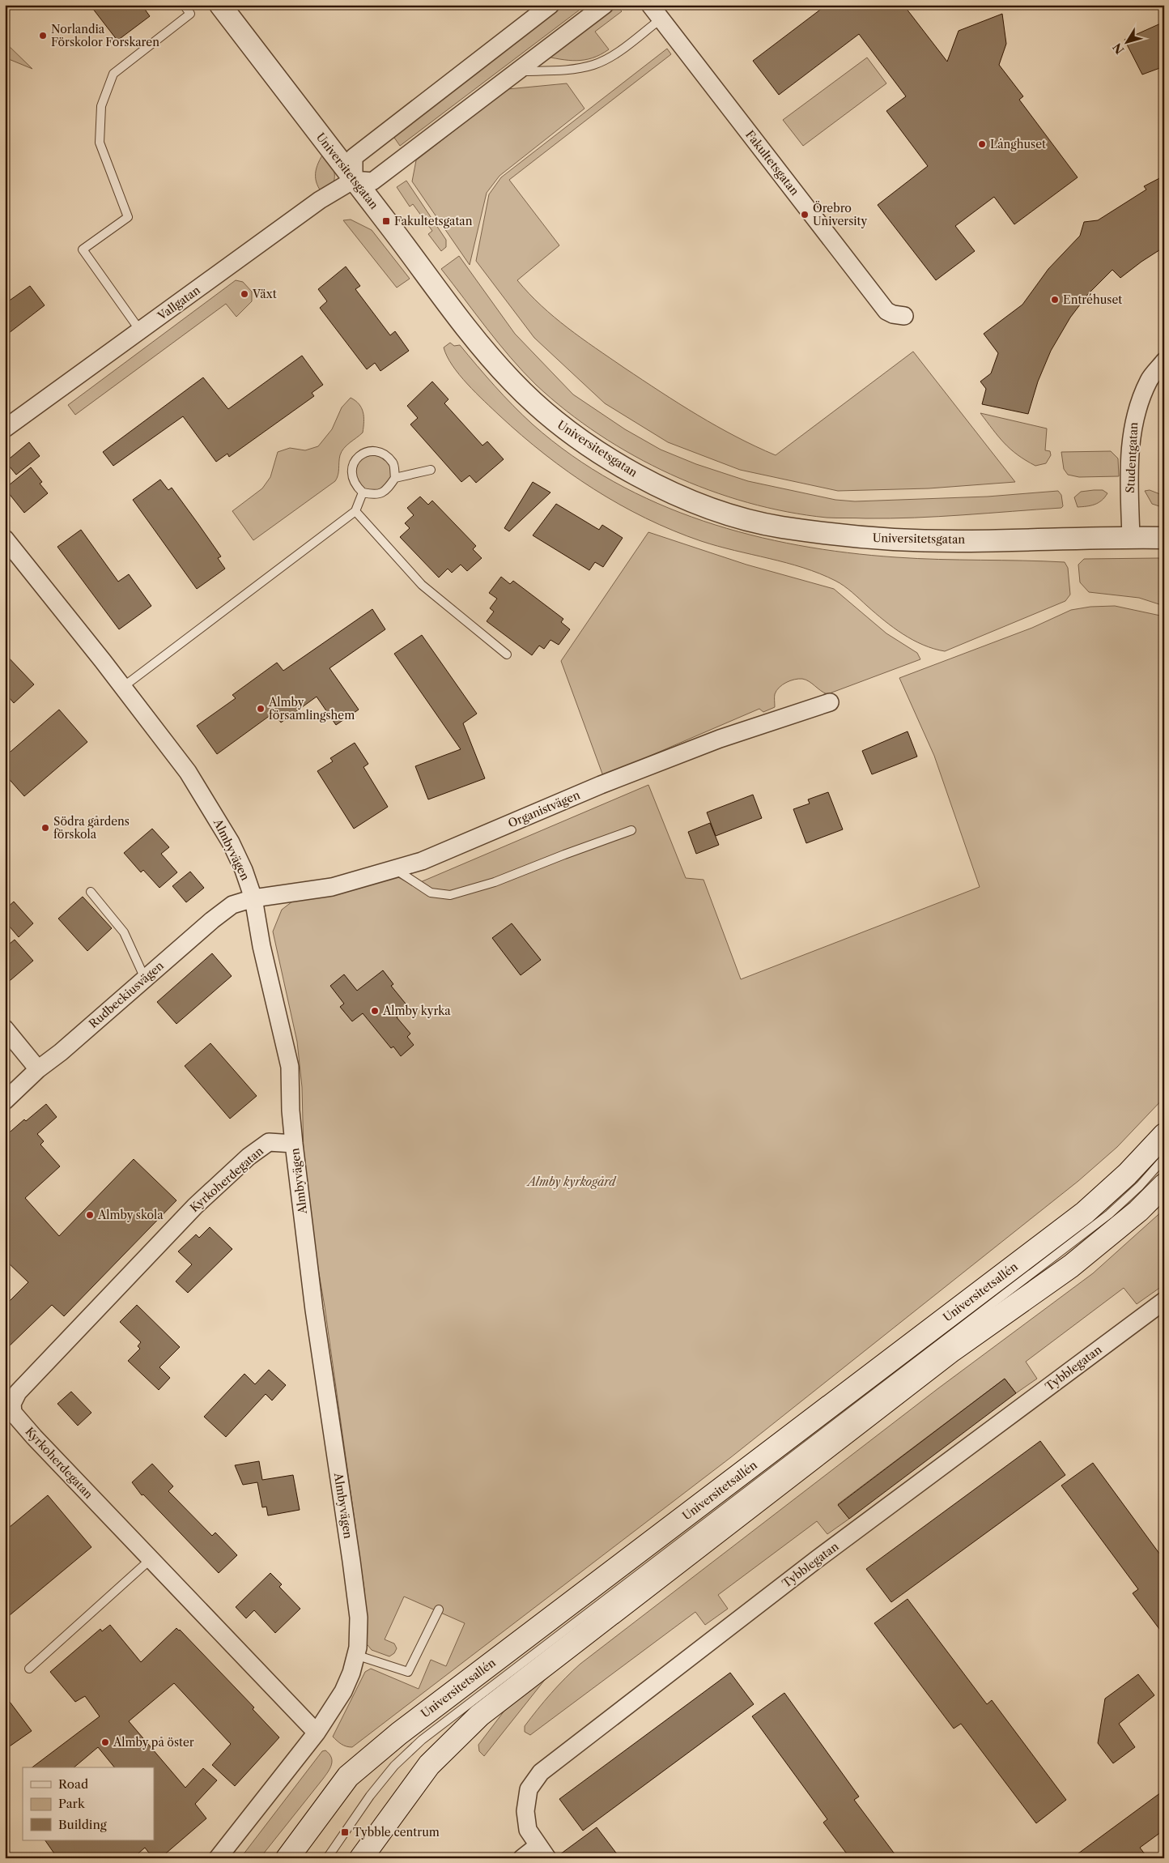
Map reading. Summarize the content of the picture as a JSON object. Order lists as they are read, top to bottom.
{
  "streets": {
    "main road": ["Universitetsallén"],
    "street": [
      "Fakultetsgatan",
      "Universitetsgatan",
      "Vallgatan",
      "Studentgatan",
      "Organistvägen",
      "Almbyvägen",
      "Rudbeckiusvägen",
      "Kyrkoherdegatan",
      "Tybblegatan"
    ]
  },
  "crossings": [
    ["Universitetsgatan", "Vallgatan"],
    ["Universitetsgatan", "Studentgatan"],
    ["Organistvägen", "Almbyvägen"],
    ["Organistvägen", "Rudbeckiusvägen"],
    ["Almbyvägen", "Rudbeckiusvägen"],
    ["Almbyvägen", "Kyrkoherdegatan"]
  ],
  "parks": ["Almby kyrkogård"],
  "places": {
    "other": [
      "Norlandia Förskolor Forskaren",
      "Långhuset",
      "Örebro University",
      "Växt",
      "Entréhuset",
      "Almby församlingshem",
      "Södra gårdens förskola",
      "Almby kyrka",
      "Almby skola",
      "Almby på öster"
    ],
    "transit": ["Fakultetsgatan", "Tybble centrum"]
  },
  "legend": ["Road", "Park", "Building"],
  "north": "bottom left"
}
